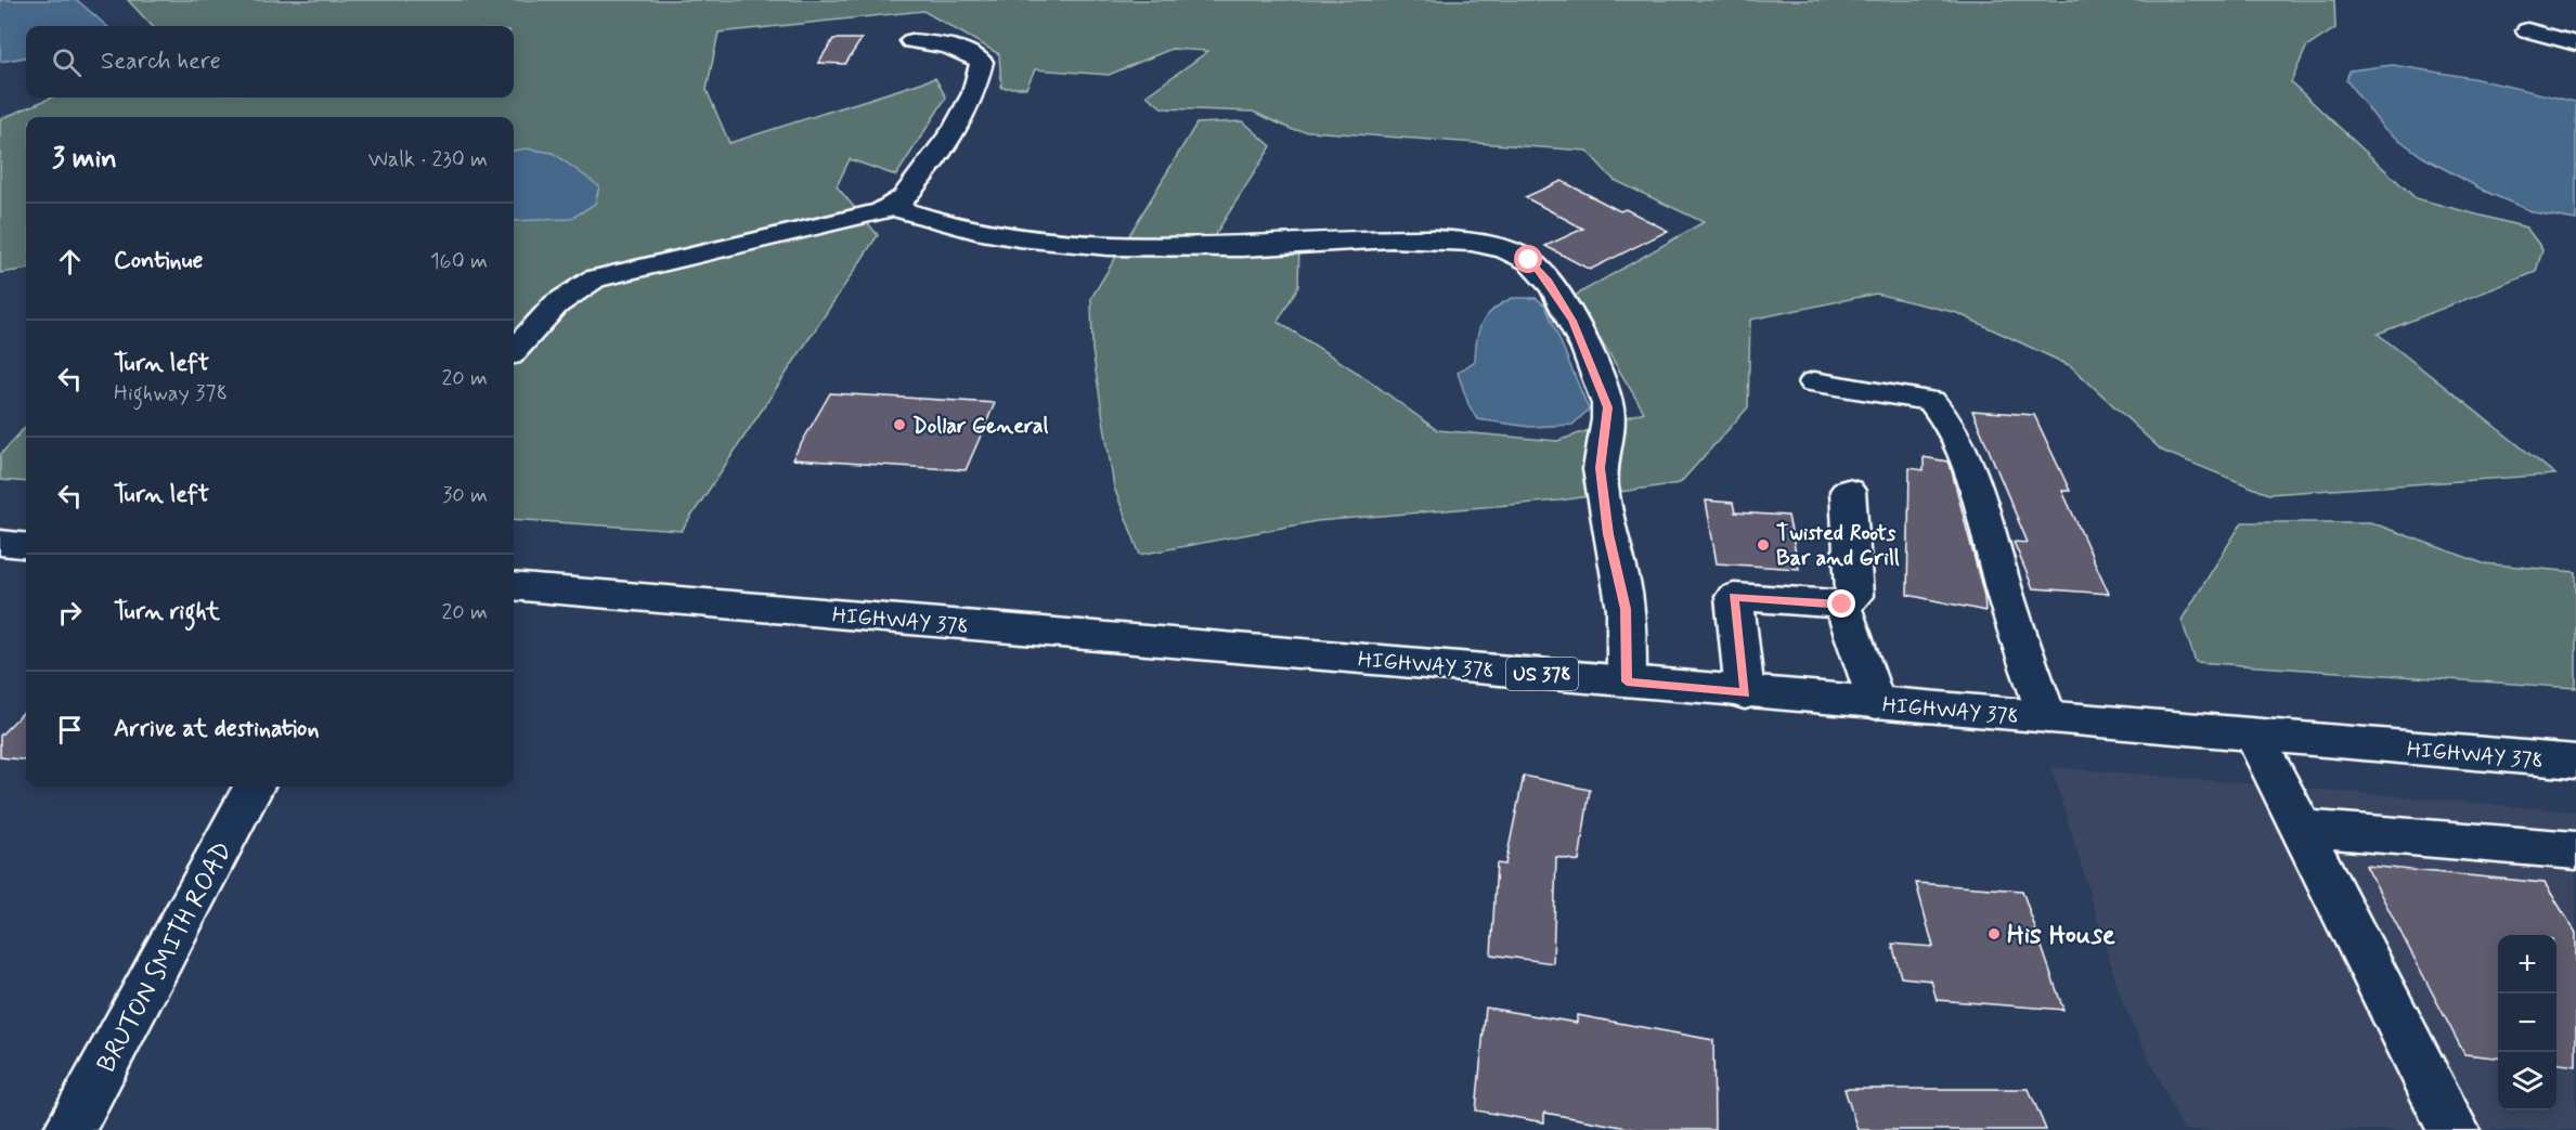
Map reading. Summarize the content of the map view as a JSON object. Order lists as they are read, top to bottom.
{
  "streets": {
    "main road": ["HIGHWAY 378", "US 378", "BRUTON SMITH ROAD"]
  },
  "places": ["Dollar General", "Twisted Roots Bar and Grill", "His House"],
  "page": {
    "search": "Search here",
    "heading": ["3 min", "Walk · 230 m"],
    "list": [
      ["Continue", "160 m"],
      ["Turn left", "Highway 378", "20 m"],
      ["Turn left", "30 m"],
      ["Turn right", "20 m"],
      "Arrive at destination"
    ],
    "map_buttons": ["+", "−"]
  }
}
